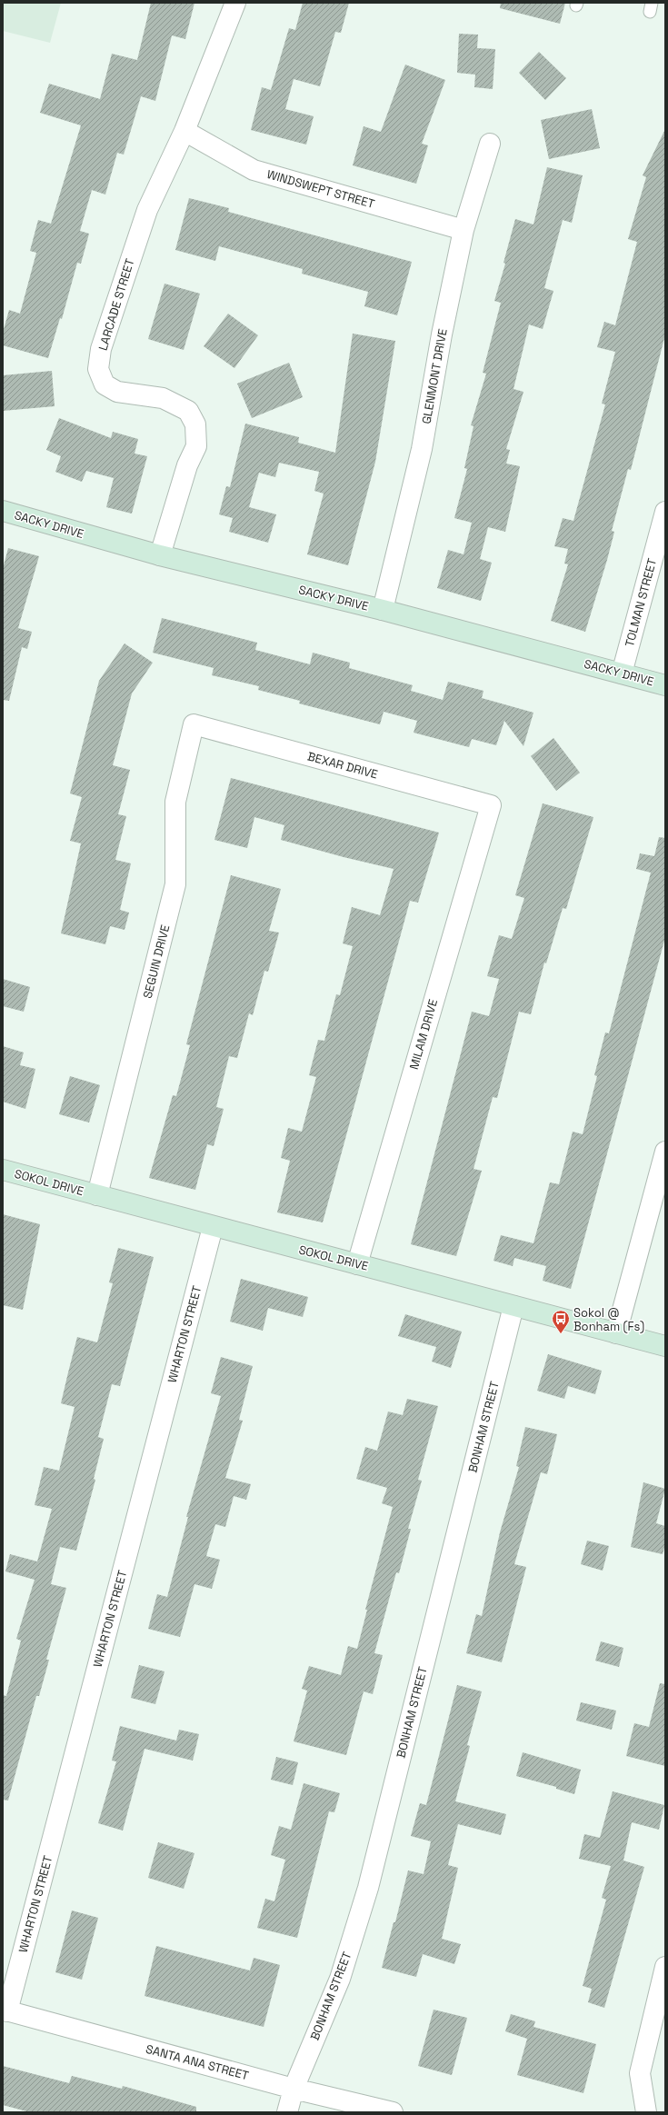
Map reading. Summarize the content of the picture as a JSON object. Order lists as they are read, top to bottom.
{
  "streets": {
    "street": [
      "WINDSWEPT STREET",
      "LARCADE STREET",
      "GLENMONT DRIVE",
      "SACKY DRIVE",
      "TOLMAN STREET",
      "BEXAR DRIVE",
      "SEGUIN DRIVE",
      "MILAM DRIVE",
      "SOKOL DRIVE",
      "WHARTON STREET",
      "BONHAM STREET",
      "SANTA ANA STREET"
    ]
  },
  "crossings": [
    ["WINDSWEPT STREET", "LARCADE STREET"],
    ["WINDSWEPT STREET", "GLENMONT DRIVE"],
    ["LARCADE STREET", "SACKY DRIVE"],
    ["GLENMONT DRIVE", "SACKY DRIVE"],
    ["SACKY DRIVE", "TOLMAN STREET"],
    ["BEXAR DRIVE", "SEGUIN DRIVE"],
    ["BEXAR DRIVE", "MILAM DRIVE"],
    ["SEGUIN DRIVE", "SOKOL DRIVE"],
    ["MILAM DRIVE", "SOKOL DRIVE"],
    ["SOKOL DRIVE", "WHARTON STREET"],
    ["SOKOL DRIVE", "BONHAM STREET"],
    ["WHARTON STREET", "SANTA ANA STREET"],
    ["BONHAM STREET", "SANTA ANA STREET"]
  ],
  "places": {
    "bus stop": ["Sokol @ Bonham (Fs)"]
  }
}
